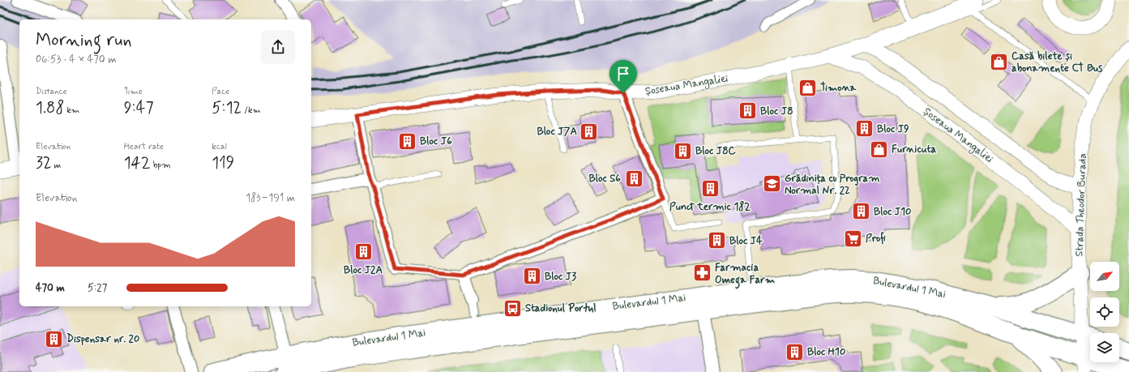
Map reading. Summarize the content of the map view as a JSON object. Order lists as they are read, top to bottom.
{
  "streets": {
    "main road": ["Bulevardul 1 Mai"],
    "street": ["Șoseaua Mangaliei", "Strada Theodor Burada"]
  },
  "crossings": [
    ["Șoseaua Mangaliei", "Strada Theodor Burada"],
    ["Strada Theodor Burada", "Bulevardul 1 Mai"]
  ],
  "places": {
    "shop": ["Casă bilete și abonamente CT Bus", "Timona", "Furnicuta"],
    "building": [
      "Bloc J8",
      "Bloc J9",
      "Bloc J7A",
      "Bloc J6",
      "Bloc J8C",
      "Bloc S6",
      "Punct termic 182",
      "Bloc J10",
      "Bloc J4",
      "Bloc J2A",
      "Bloc J3",
      "Dispensar nr. 20",
      "Bloc H10"
    ],
    "school or university": ["Grădinița cu Program Normal Nr. 22"],
    "supermarket": ["Profi"],
    "pharmacy": ["Farmacia Omega Farm"],
    "bus stop": ["Stadionul Portul"]
  },
  "north": "top right",
  "page": {
    "heading": ["Morning run", "06:53 · 4 × 470 m"],
    "stats": [
      ["Distance", "1.88 km"],
      ["Time", "9:47"],
      ["Pace", "5:12 /km"],
      ["Elevation", "32 m"],
      ["Heart rate", "142 bpm"],
      ["kcal", "119"]
    ],
    "chart": ["Elevation", "183–191 m"],
    "list": [
      {
        "name": "470 m",
        "note": "5:27"
      }
    ]
  }
}
